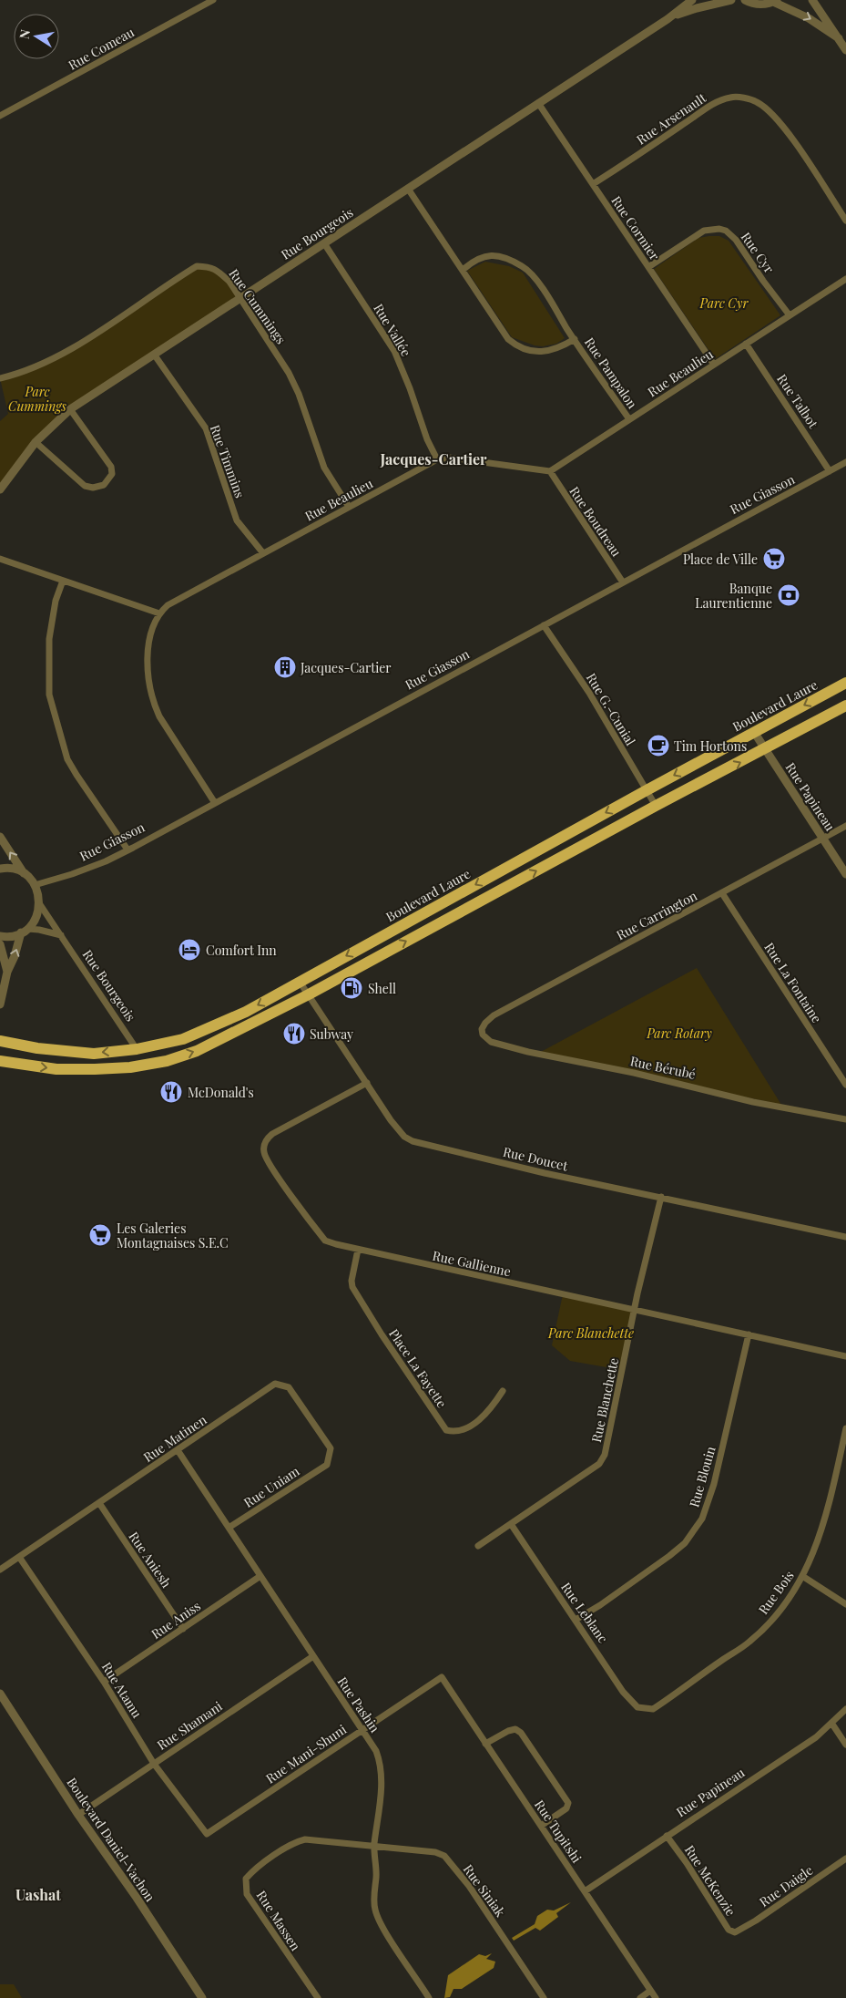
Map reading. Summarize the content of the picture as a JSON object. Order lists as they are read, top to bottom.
{
  "streets": {
    "highway": ["Boulevard Laure"],
    "street": [
      "Rue Comeau",
      "Rue Arsenault",
      "Rue Cormier",
      "Rue Bourgeois",
      "Rue Cyr",
      "Rue Cummings",
      "Rue Vallée",
      "Rue Pampalon",
      "Rue Beaulieu",
      "Rue Talbot",
      "Rue Timmins",
      "Rue Giasson",
      "Rue Boudreau",
      "Rue G.-Cunial",
      "Rue Papineau",
      "Rue Carrington",
      "Rue La Fontaine",
      "Rue Bérubé",
      "Rue Doucet",
      "Rue Gallienne",
      "Place La Fayette",
      "Rue Blanchette",
      "Rue Matinen",
      "Rue Blouin",
      "Rue Uniam",
      "Rue Aniesh",
      "Rue Bois",
      "Rue Leblanc",
      "Rue Aniss",
      "Rue Atamu",
      "Rue Pashin",
      "Rue Shamani",
      "Rue Mani-Shuni",
      "Rue Tupitshi",
      "Boulevard Daniel-Vachon",
      "Rue McKenzie",
      "Rue Daigle",
      "Rue Siniak",
      "Rue Massen"
    ]
  },
  "crossings": [
    ["Rue Arsenault", "Rue Cormier"],
    ["Rue Cormier", "Rue Bourgeois"],
    ["Rue Cormier", "Rue Cyr"],
    ["Rue Cormier", "Rue Beaulieu"],
    ["Rue Bourgeois", "Rue Cummings"],
    ["Rue Bourgeois", "Rue Vallée"],
    ["Rue Bourgeois", "Rue Pampalon"],
    ["Rue Bourgeois", "Rue Timmins"],
    ["Rue Bourgeois", "Boulevard Laure"],
    ["Rue Cyr", "Rue Beaulieu"],
    ["Rue Cummings", "Rue Beaulieu"],
    ["Rue Vallée", "Rue Beaulieu"],
    ["Rue Pampalon", "Rue Beaulieu"],
    ["Rue Beaulieu", "Rue Talbot"],
    ["Rue Beaulieu", "Rue Timmins"],
    ["Rue Beaulieu", "Rue Boudreau"],
    ["Rue Talbot", "Rue Giasson"],
    ["Rue Giasson", "Rue Boudreau"],
    ["Rue Giasson", "Rue G.-Cunial"],
    ["Boulevard Laure", "Rue G.-Cunial"],
    ["Boulevard Laure", "Rue Papineau"],
    ["Boulevard Laure", "Rue Doucet"],
    ["Rue Papineau", "Rue Carrington"],
    ["Rue Papineau", "Rue Tupitshi"],
    ["Rue Papineau", "Rue McKenzie"],
    ["Rue Carrington", "Rue La Fontaine"],
    ["Rue Carrington", "Rue Bérubé"],
    ["Rue Doucet", "Rue Gallienne"],
    ["Rue Doucet", "Rue Blanchette"],
    ["Rue Gallienne", "Place La Fayette"],
    ["Rue Gallienne", "Rue Blanchette"],
    ["Rue Gallienne", "Rue Blouin"],
    ["Rue Blanchette", "Rue Leblanc"],
    ["Rue Matinen", "Rue Uniam"],
    ["Rue Matinen", "Rue Aniesh"],
    ["Rue Matinen", "Rue Atamu"],
    ["Rue Matinen", "Rue Pashin"],
    ["Rue Blouin", "Rue Leblanc"],
    ["Rue Uniam", "Rue Pashin"],
    ["Rue Aniesh", "Rue Aniss"],
    ["Rue Bois", "Rue Leblanc"],
    ["Rue Aniss", "Rue Atamu"],
    ["Rue Aniss", "Rue Pashin"],
    ["Rue Atamu", "Rue Shamani"],
    ["Rue Atamu", "Rue Mani-Shuni"],
    ["Rue Pashin", "Rue Shamani"],
    ["Rue Pashin", "Rue Mani-Shuni"],
    ["Rue Pashin", "Rue Siniak"],
    ["Rue Pashin", "Rue Massen"],
    ["Rue Shamani", "Boulevard Daniel-Vachon"],
    ["Rue Mani-Shuni", "Rue Tupitshi"],
    ["Rue McKenzie", "Rue Daigle"],
    ["Rue Siniak", "Rue Massen"]
  ],
  "districts": ["Jacques-Cartier", "Uashat"],
  "parks": [
    "Parc Cyr",
    "Parc Cummings",
    "Parc Rotary",
    "Parc Blanchette"
  ],
  "places": {
    "supermarket": ["Place de Ville", "Les Galeries Montagnaises S.E.C"],
    "bank": ["Banque Laurentienne"],
    "building": ["Jacques-Cartier"],
    "cafe": ["Tim Hortons"],
    "hotel": ["Comfort Inn"],
    "fuel station": ["Shell"],
    "restaurant": ["Subway", "McDonald's"]
  },
  "north": "left"
}
